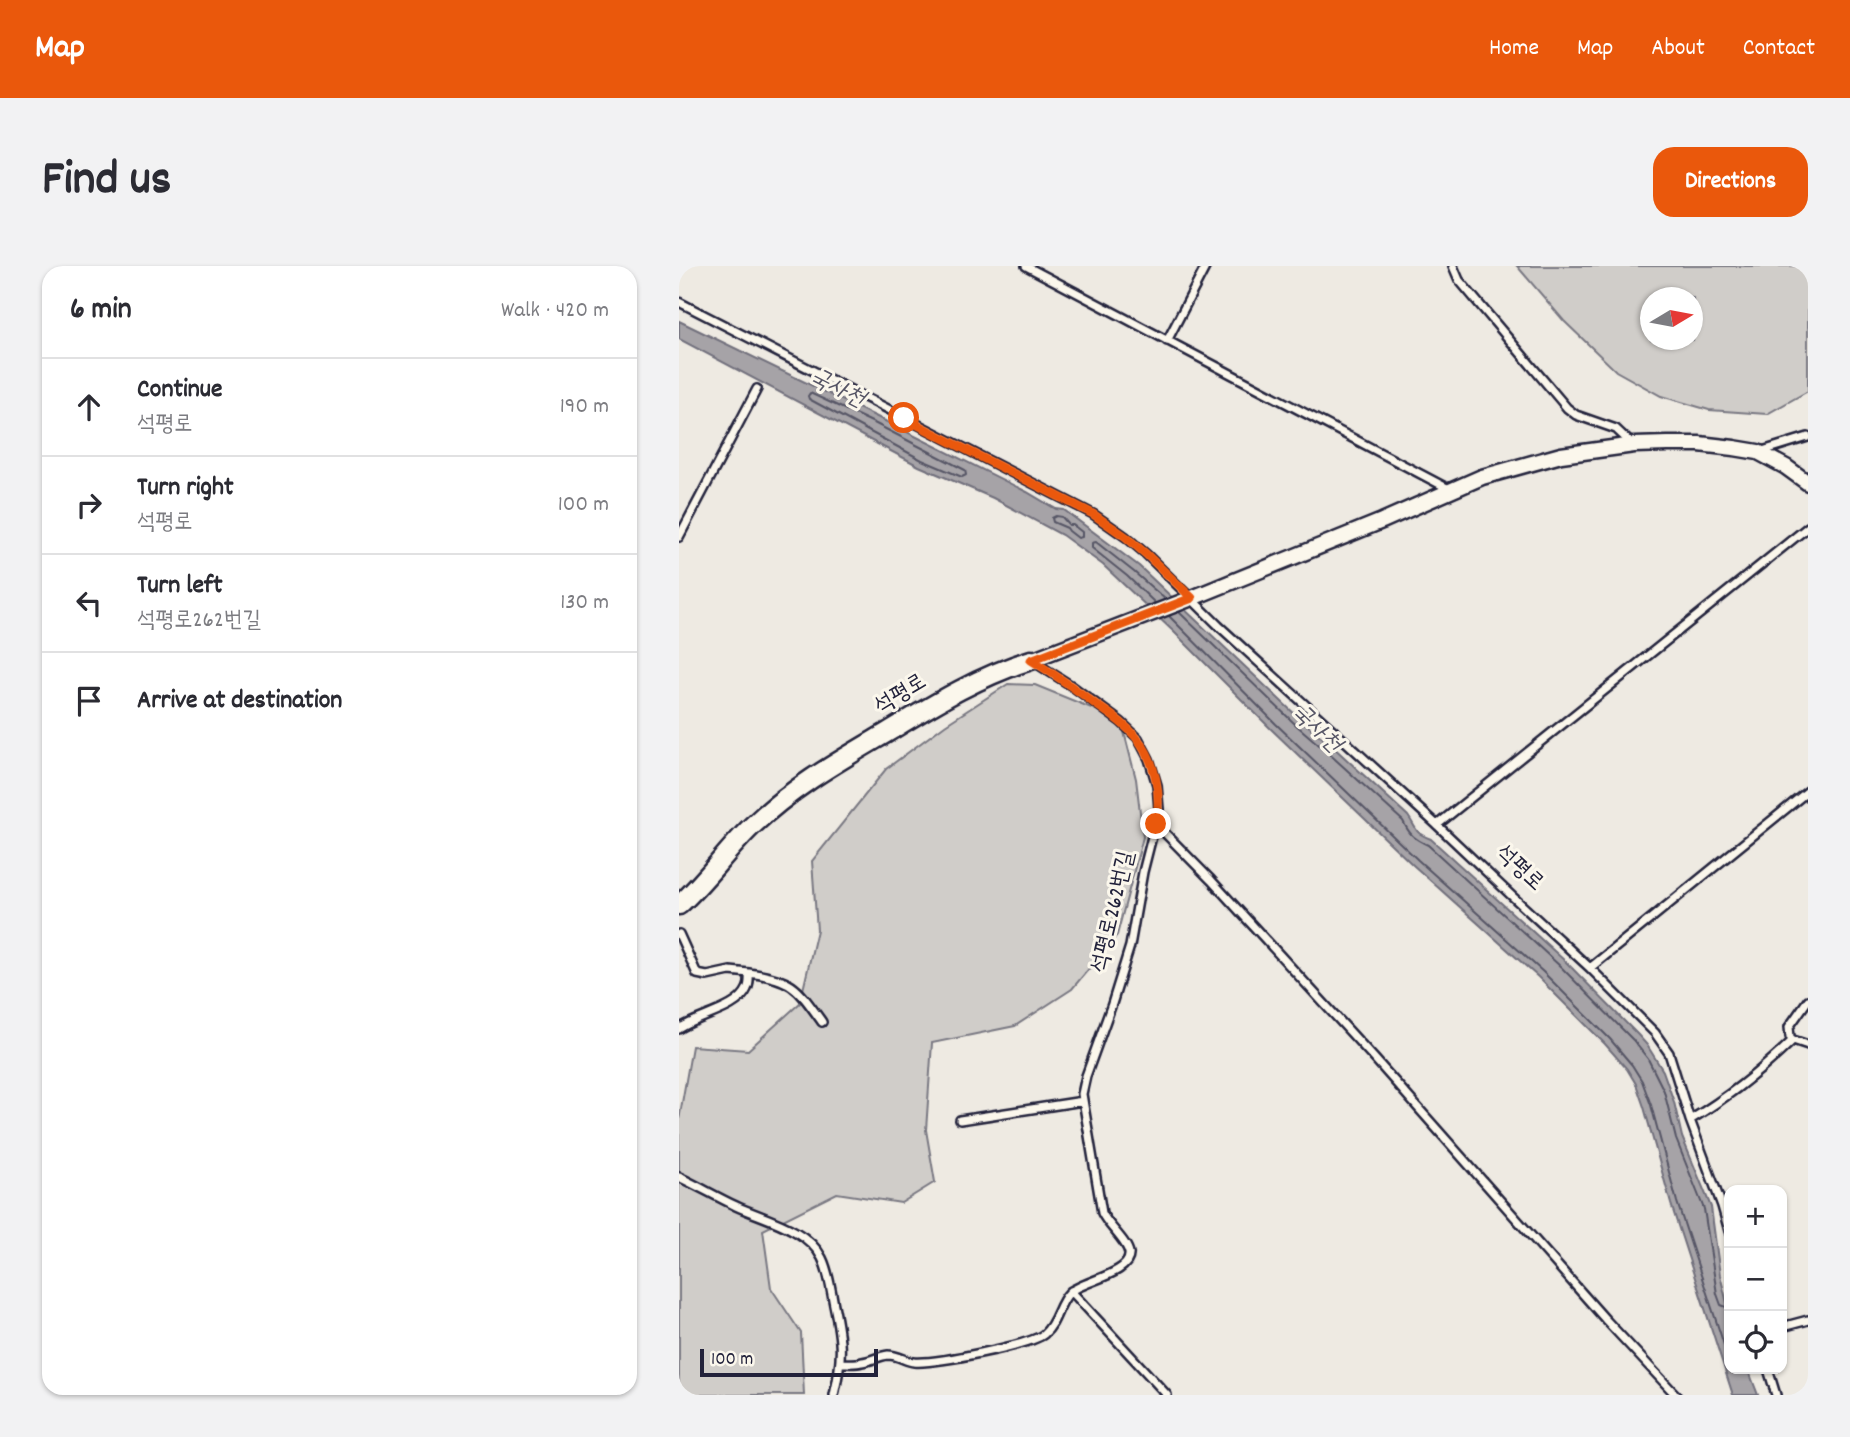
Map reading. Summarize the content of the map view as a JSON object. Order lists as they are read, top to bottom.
{
  "streets": {
    "street": ["석평로"],
    "lane": ["석평로262번길"]
  },
  "crossings": [
    ["석평로", "석평로262번길"]
  ],
  "water": ["국사천"],
  "scale_bar": "100 m",
  "north": "right",
  "page": {
    "header": "Map",
    "nav": [
      "Home",
      "Map",
      "About",
      "Contact"
    ],
    "title": "Find us",
    "buttons": "Directions",
    "heading": ["6 min", "Walk · 420 m"],
    "list": [
      ["Continue", "석평로", "190 m"],
      ["Turn right", "석평로", "100 m"],
      ["Turn left", "석평로262번길", "130 m"],
      "Arrive at destination"
    ],
    "map_buttons": ["+", "−"],
    "scale": "100 m"
  }
}
